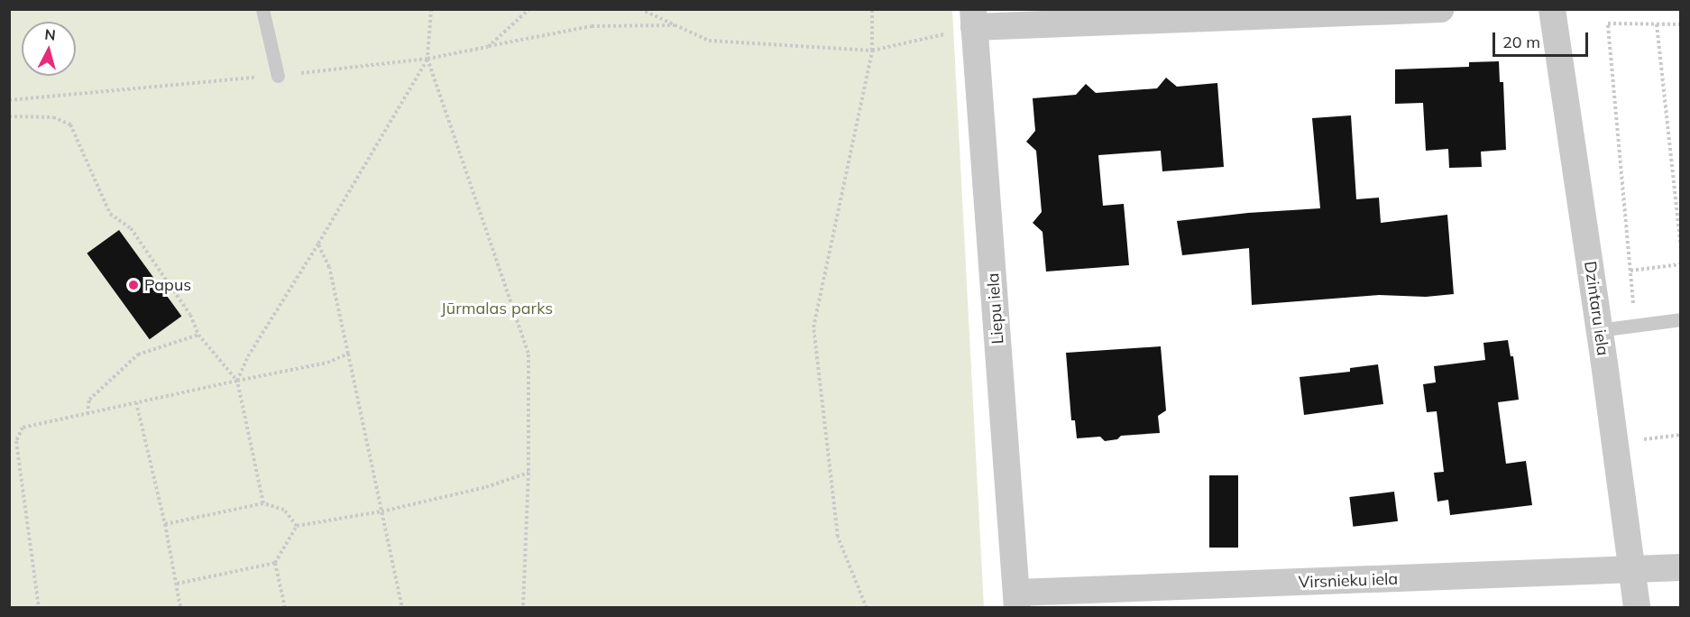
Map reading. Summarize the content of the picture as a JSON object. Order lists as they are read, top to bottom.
{
  "streets": {
    "street": ["Liepu iela", "Dzintaru iela", "Virsnieku iela"]
  },
  "crossings": [
    ["Liepu iela", "Virsnieku iela"],
    ["Dzintaru iela", "Virsnieku iela"]
  ],
  "parks": ["Jūrmalas parks"],
  "places": ["Papus"],
  "scale_bar": "20 m",
  "north": "top"
}
